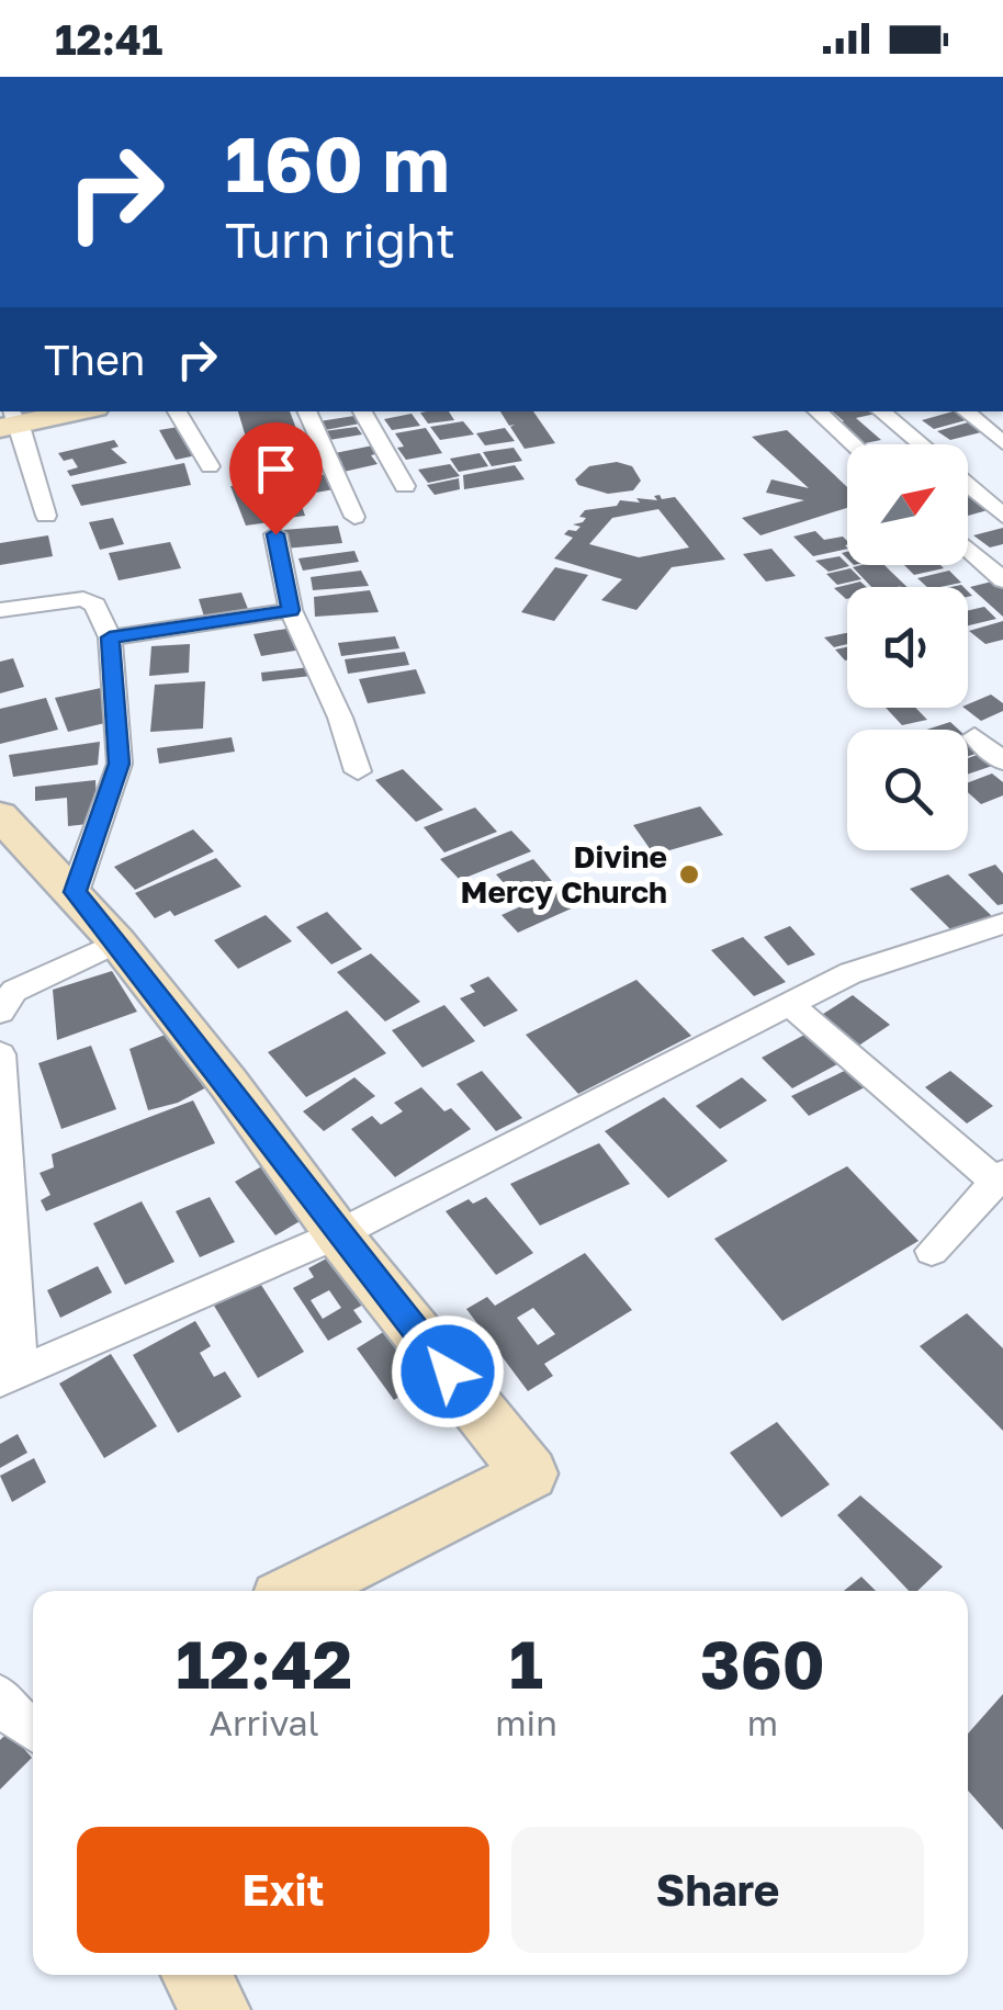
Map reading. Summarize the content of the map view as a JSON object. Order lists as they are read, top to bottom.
{
  "places": ["Divine Mercy Church"],
  "north": "top right",
  "page": {
    "status": "12:41",
    "turn": ["160 m", "Turn right"],
    "then": "Then",
    "eta": [
      "12:42",
      "Arrival",
      "1",
      "min",
      "360",
      "m"
    ],
    "buttons": ["Exit", "Share"]
  }
}
